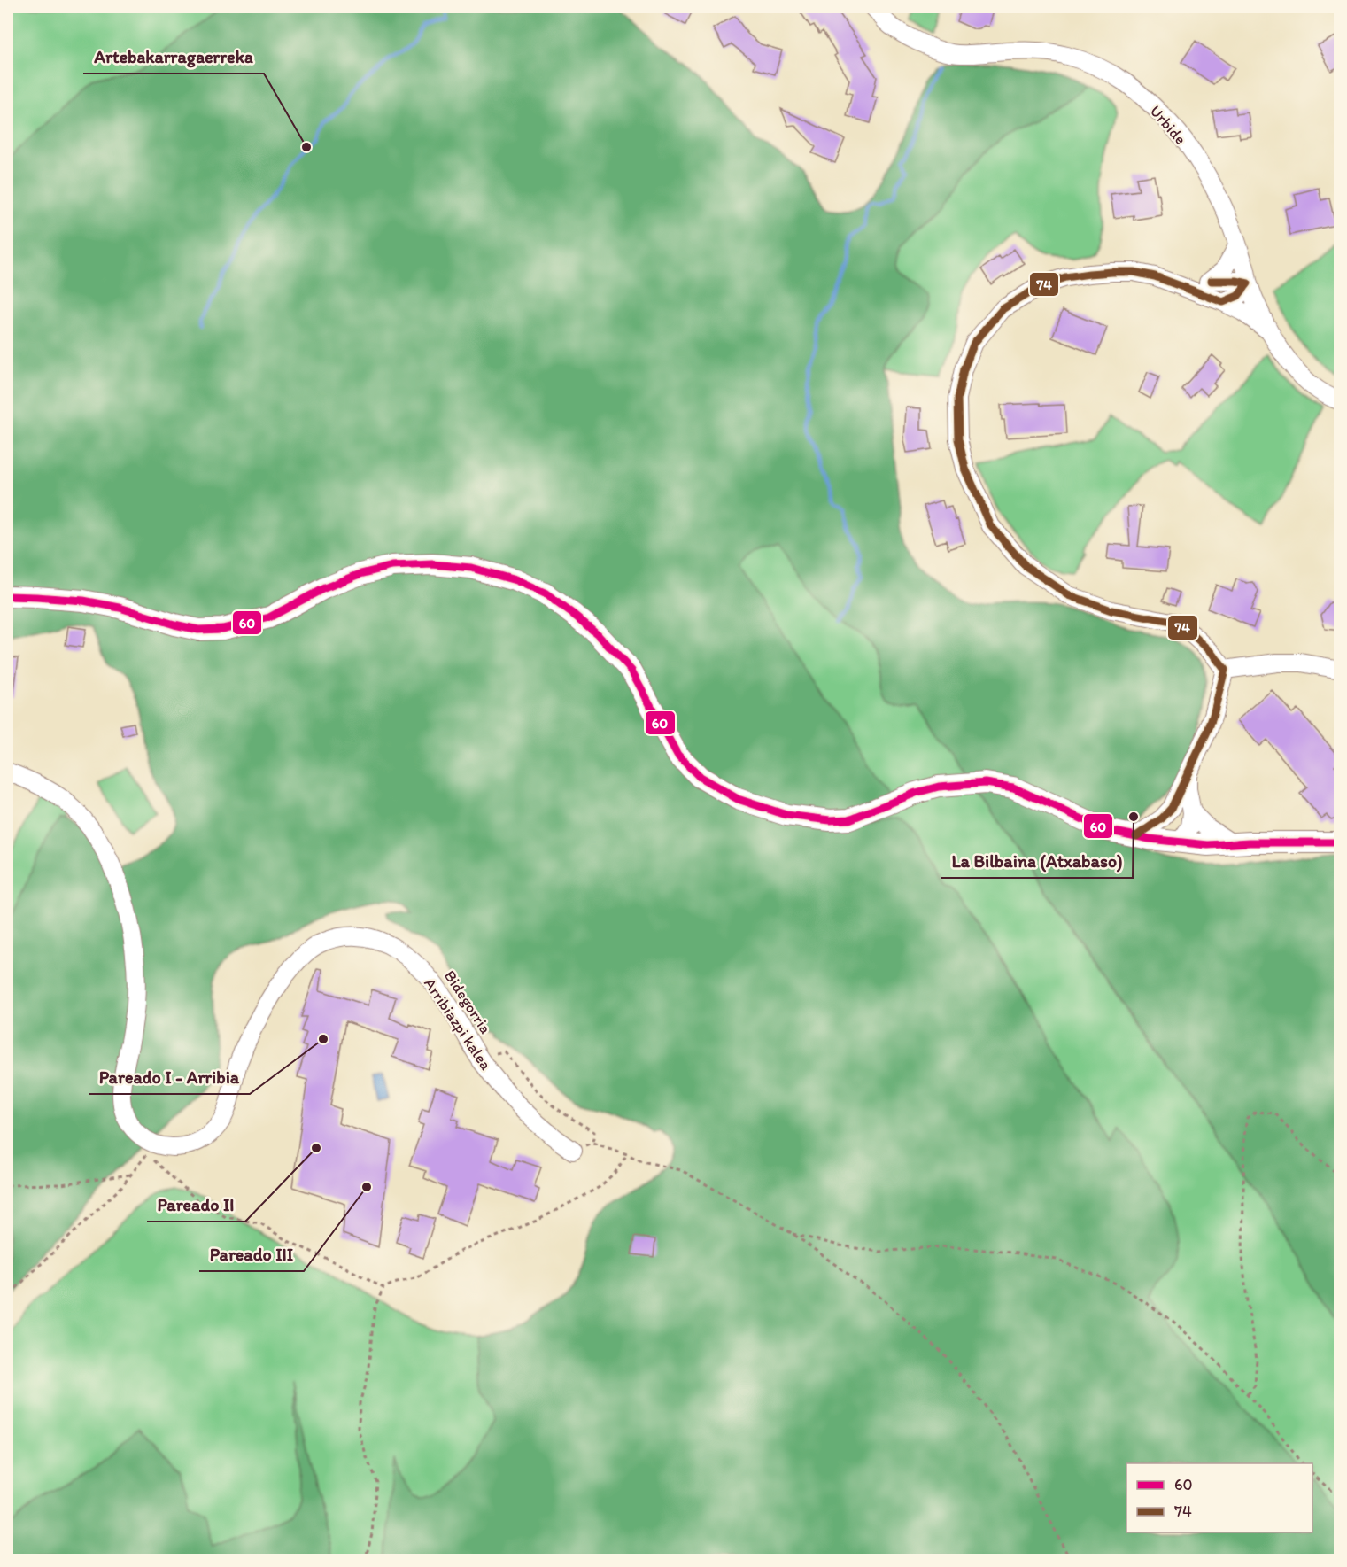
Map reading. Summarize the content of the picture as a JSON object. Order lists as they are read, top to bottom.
{
  "streets": {
    "street": ["Urbide", "Arribiazpi kalea"],
    "path": ["Bidegorria"]
  },
  "places": [
    "Artebakarragaerreka",
    "La Bilbaina (Atxabaso)",
    "Pareado I - Arribia",
    "Pareado II",
    "Pareado III"
  ],
  "lines": ["transit line 74", "transit line 60"],
  "legend": ["60", "74"]
}
